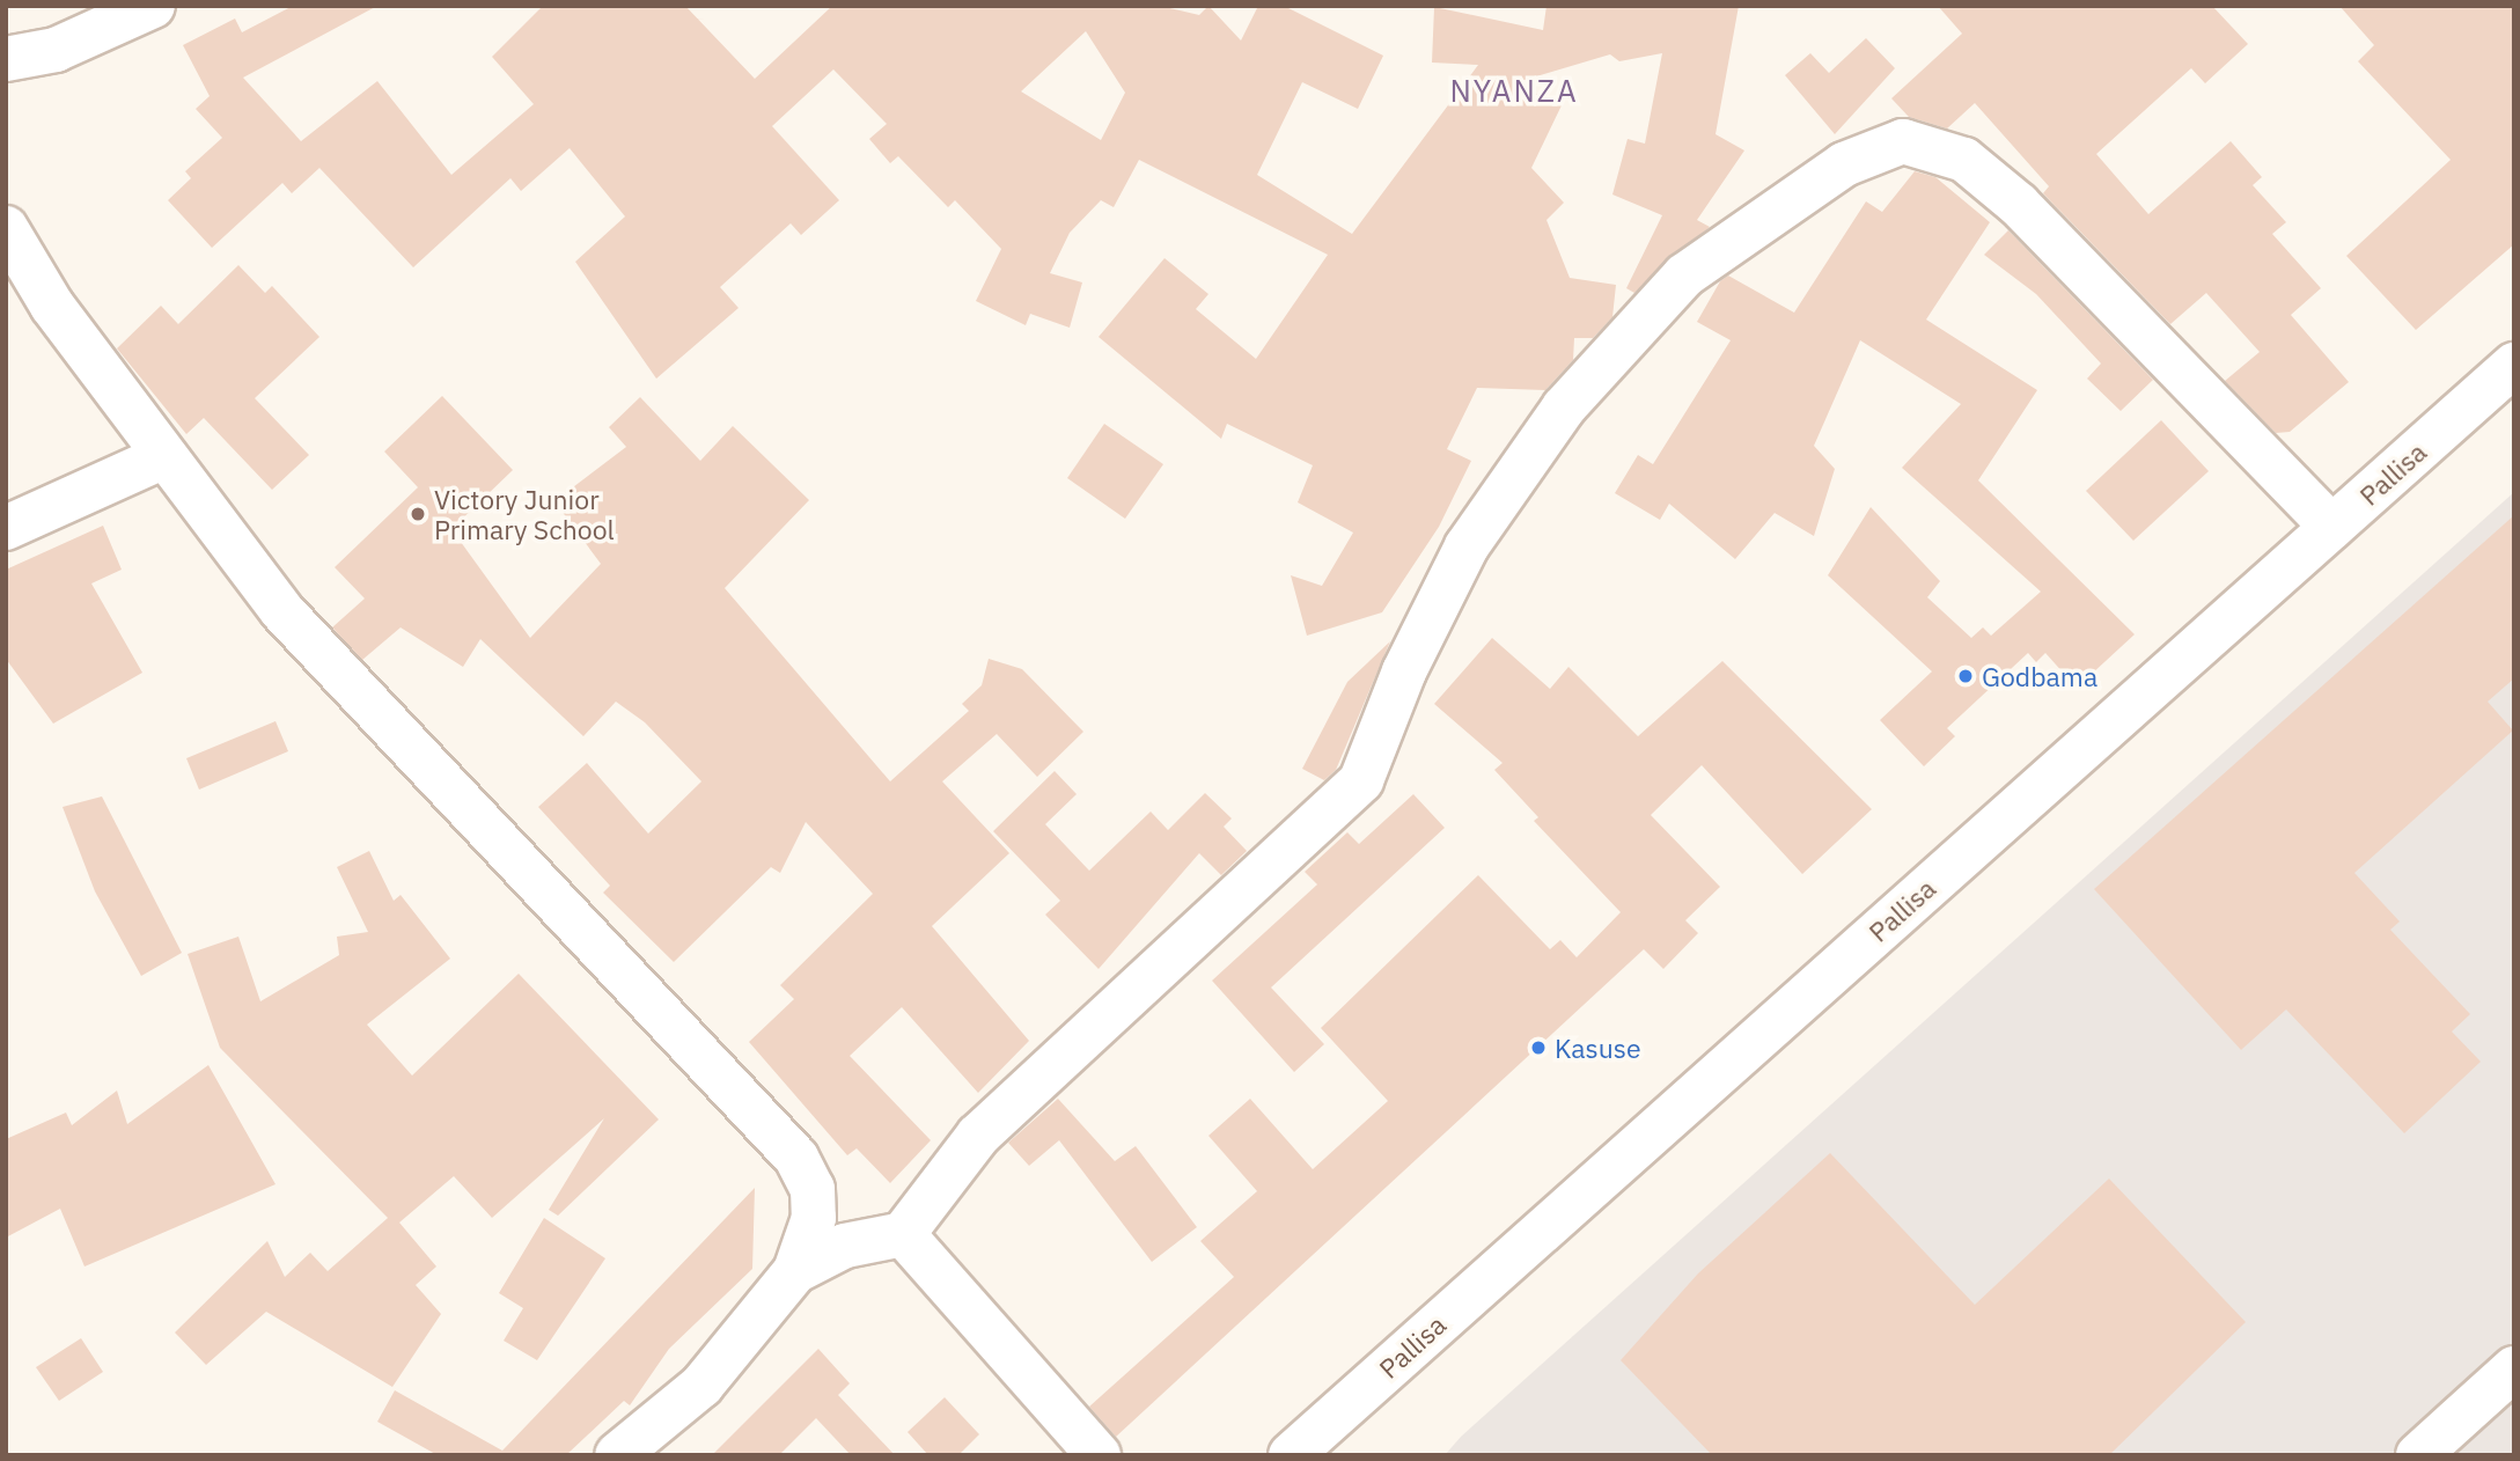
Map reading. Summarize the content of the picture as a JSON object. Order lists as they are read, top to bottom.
{
  "streets": {
    "street": ["Pallisa"]
  },
  "districts": ["NYANZA"],
  "places": ["Victory Junior Primary School", "Godbama", "Kasuse"]
}
